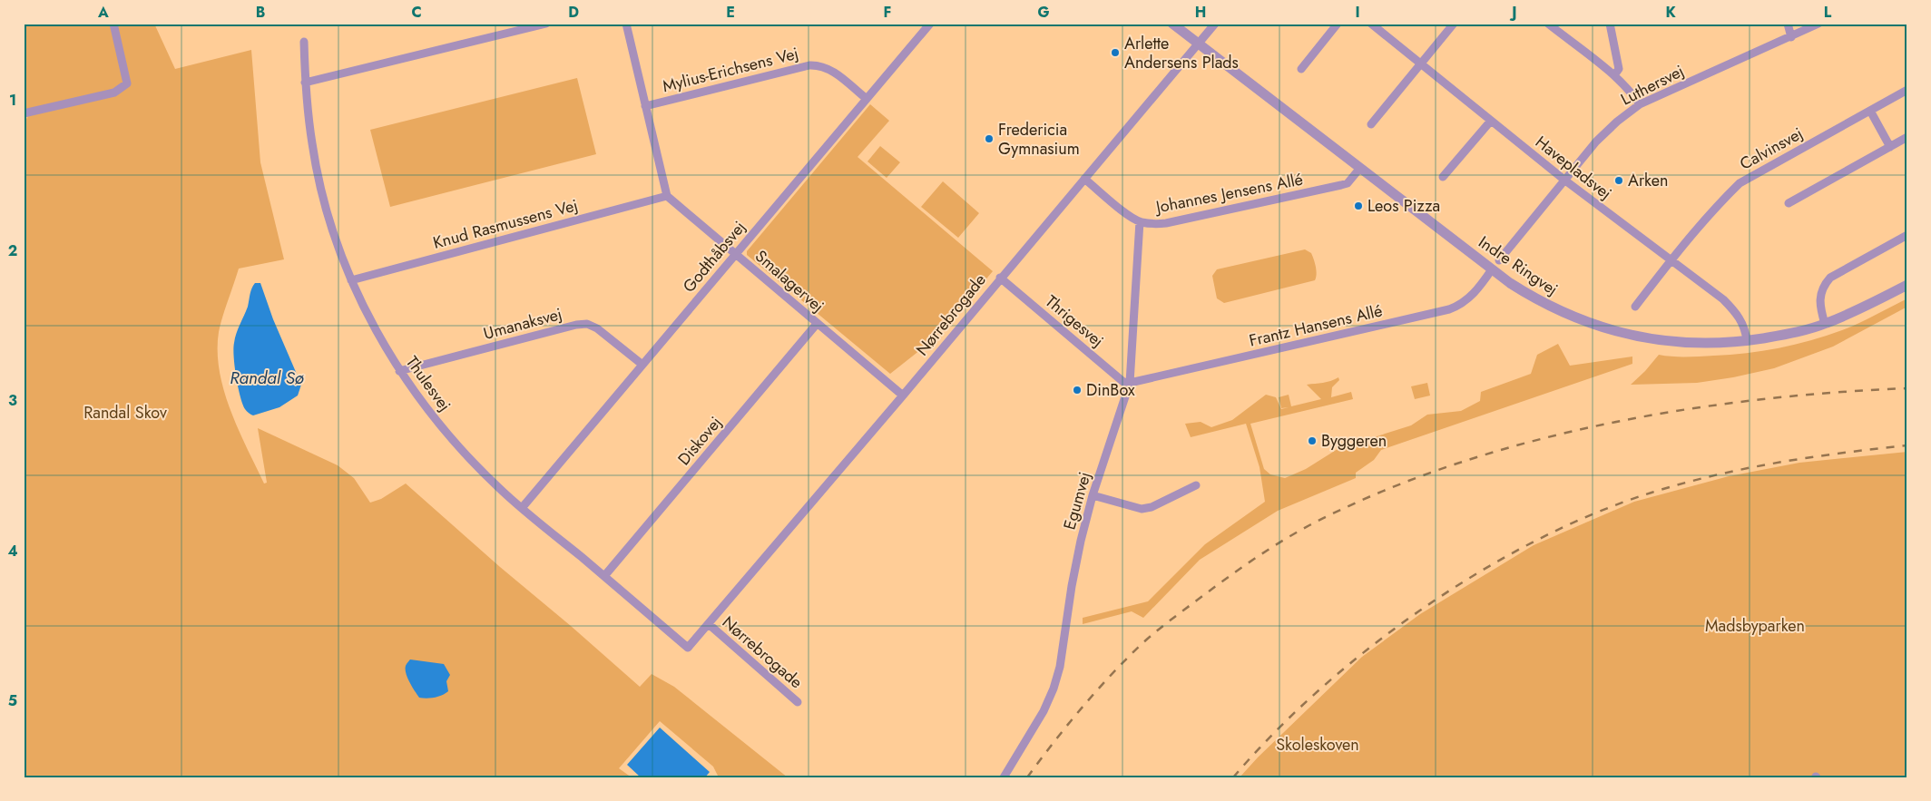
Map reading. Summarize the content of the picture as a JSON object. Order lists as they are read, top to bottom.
{
  "streets": {
    "street": [
      "Mylius-Erichsens Vej",
      "Luthersvej",
      "Calvinsvej",
      "Havepladsvej",
      "Johannes Jensens Allé",
      "Knud Rasmussens Vej",
      "Godthåbsvej",
      "Indre Ringvej",
      "Smalagervej",
      "Nørrebrogade",
      "Thrigesvej",
      "Umanaksvej",
      "Frantz Hansens Allé",
      "Thulesvej",
      "Diskovej",
      "Egumvej"
    ]
  },
  "crossings": [
    ["Mylius-Erichsens Vej", "Godthåbsvej"],
    ["Luthersvej", "Havepladsvej"],
    ["Calvinsvej", "Havepladsvej"],
    ["Havepladsvej", "Indre Ringvej"],
    ["Johannes Jensens Allé", "Indre Ringvej"],
    ["Johannes Jensens Allé", "Nørrebrogade"],
    ["Johannes Jensens Allé", "Egumvej"],
    ["Knud Rasmussens Vej", "Smalagervej"],
    ["Knud Rasmussens Vej", "Thulesvej"],
    ["Godthåbsvej", "Smalagervej"],
    ["Godthåbsvej", "Umanaksvej"],
    ["Godthåbsvej", "Thulesvej"],
    ["Indre Ringvej", "Nørrebrogade"],
    ["Indre Ringvej", "Frantz Hansens Allé"],
    ["Smalagervej", "Nørrebrogade"],
    ["Smalagervej", "Diskovej"],
    ["Nørrebrogade", "Thrigesvej"],
    ["Nørrebrogade", "Thulesvej"],
    ["Thrigesvej", "Frantz Hansens Allé"],
    ["Thrigesvej", "Egumvej"],
    ["Umanaksvej", "Thulesvej"],
    ["Frantz Hansens Allé", "Egumvej"],
    ["Thulesvej", "Diskovej"]
  ],
  "water": ["Randal Sø"],
  "parks": ["Randal Skov", "Madsbyparken", "Skoleskoven"],
  "places": [
    "Arlette Andersens Plads",
    "Fredericia Gymnasium",
    "Arken",
    "Leos Pizza",
    "DinBox",
    "Byggeren"
  ],
  "grid": {
    "columns": [
      "A",
      "B",
      "C",
      "D",
      "E",
      "F",
      "G",
      "H",
      "I",
      "J",
      "K",
      "L"
    ],
    "rows": [
      "1",
      "2",
      "3",
      "4",
      "5"
    ]
  }
}
